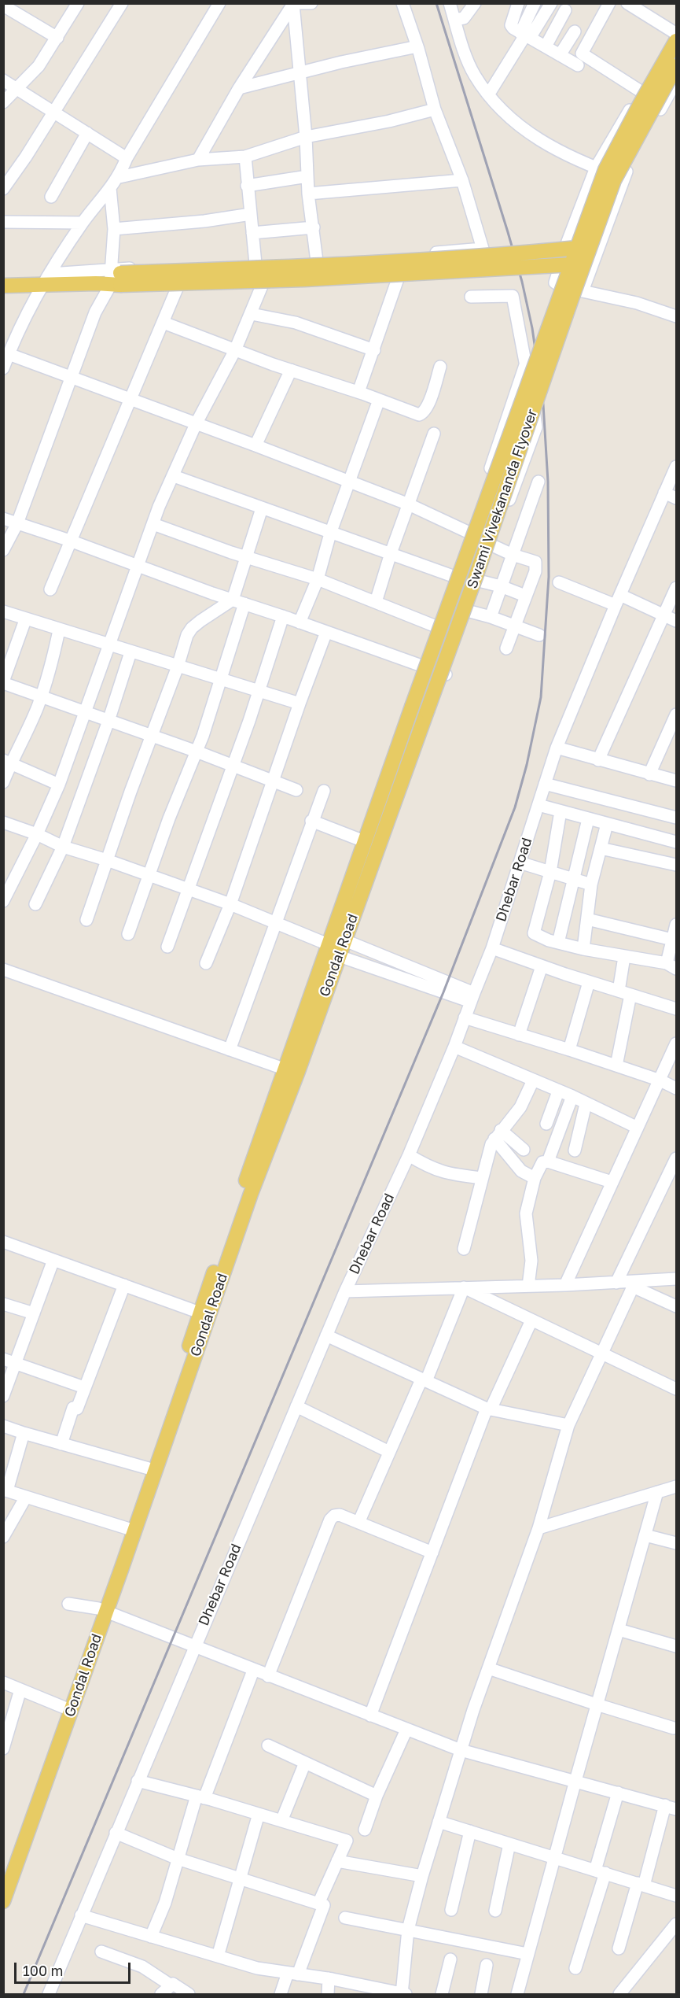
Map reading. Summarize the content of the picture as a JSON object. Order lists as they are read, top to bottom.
{
  "streets": {
    "main road": ["Swami Vivekananda Flyover", "Gondal Road"],
    "street": ["Dhebar Road"]
  },
  "crossings": [
    ["Swami Vivekananda Flyover", "Gondal Road"]
  ],
  "scale_bar": "100 m"
}
